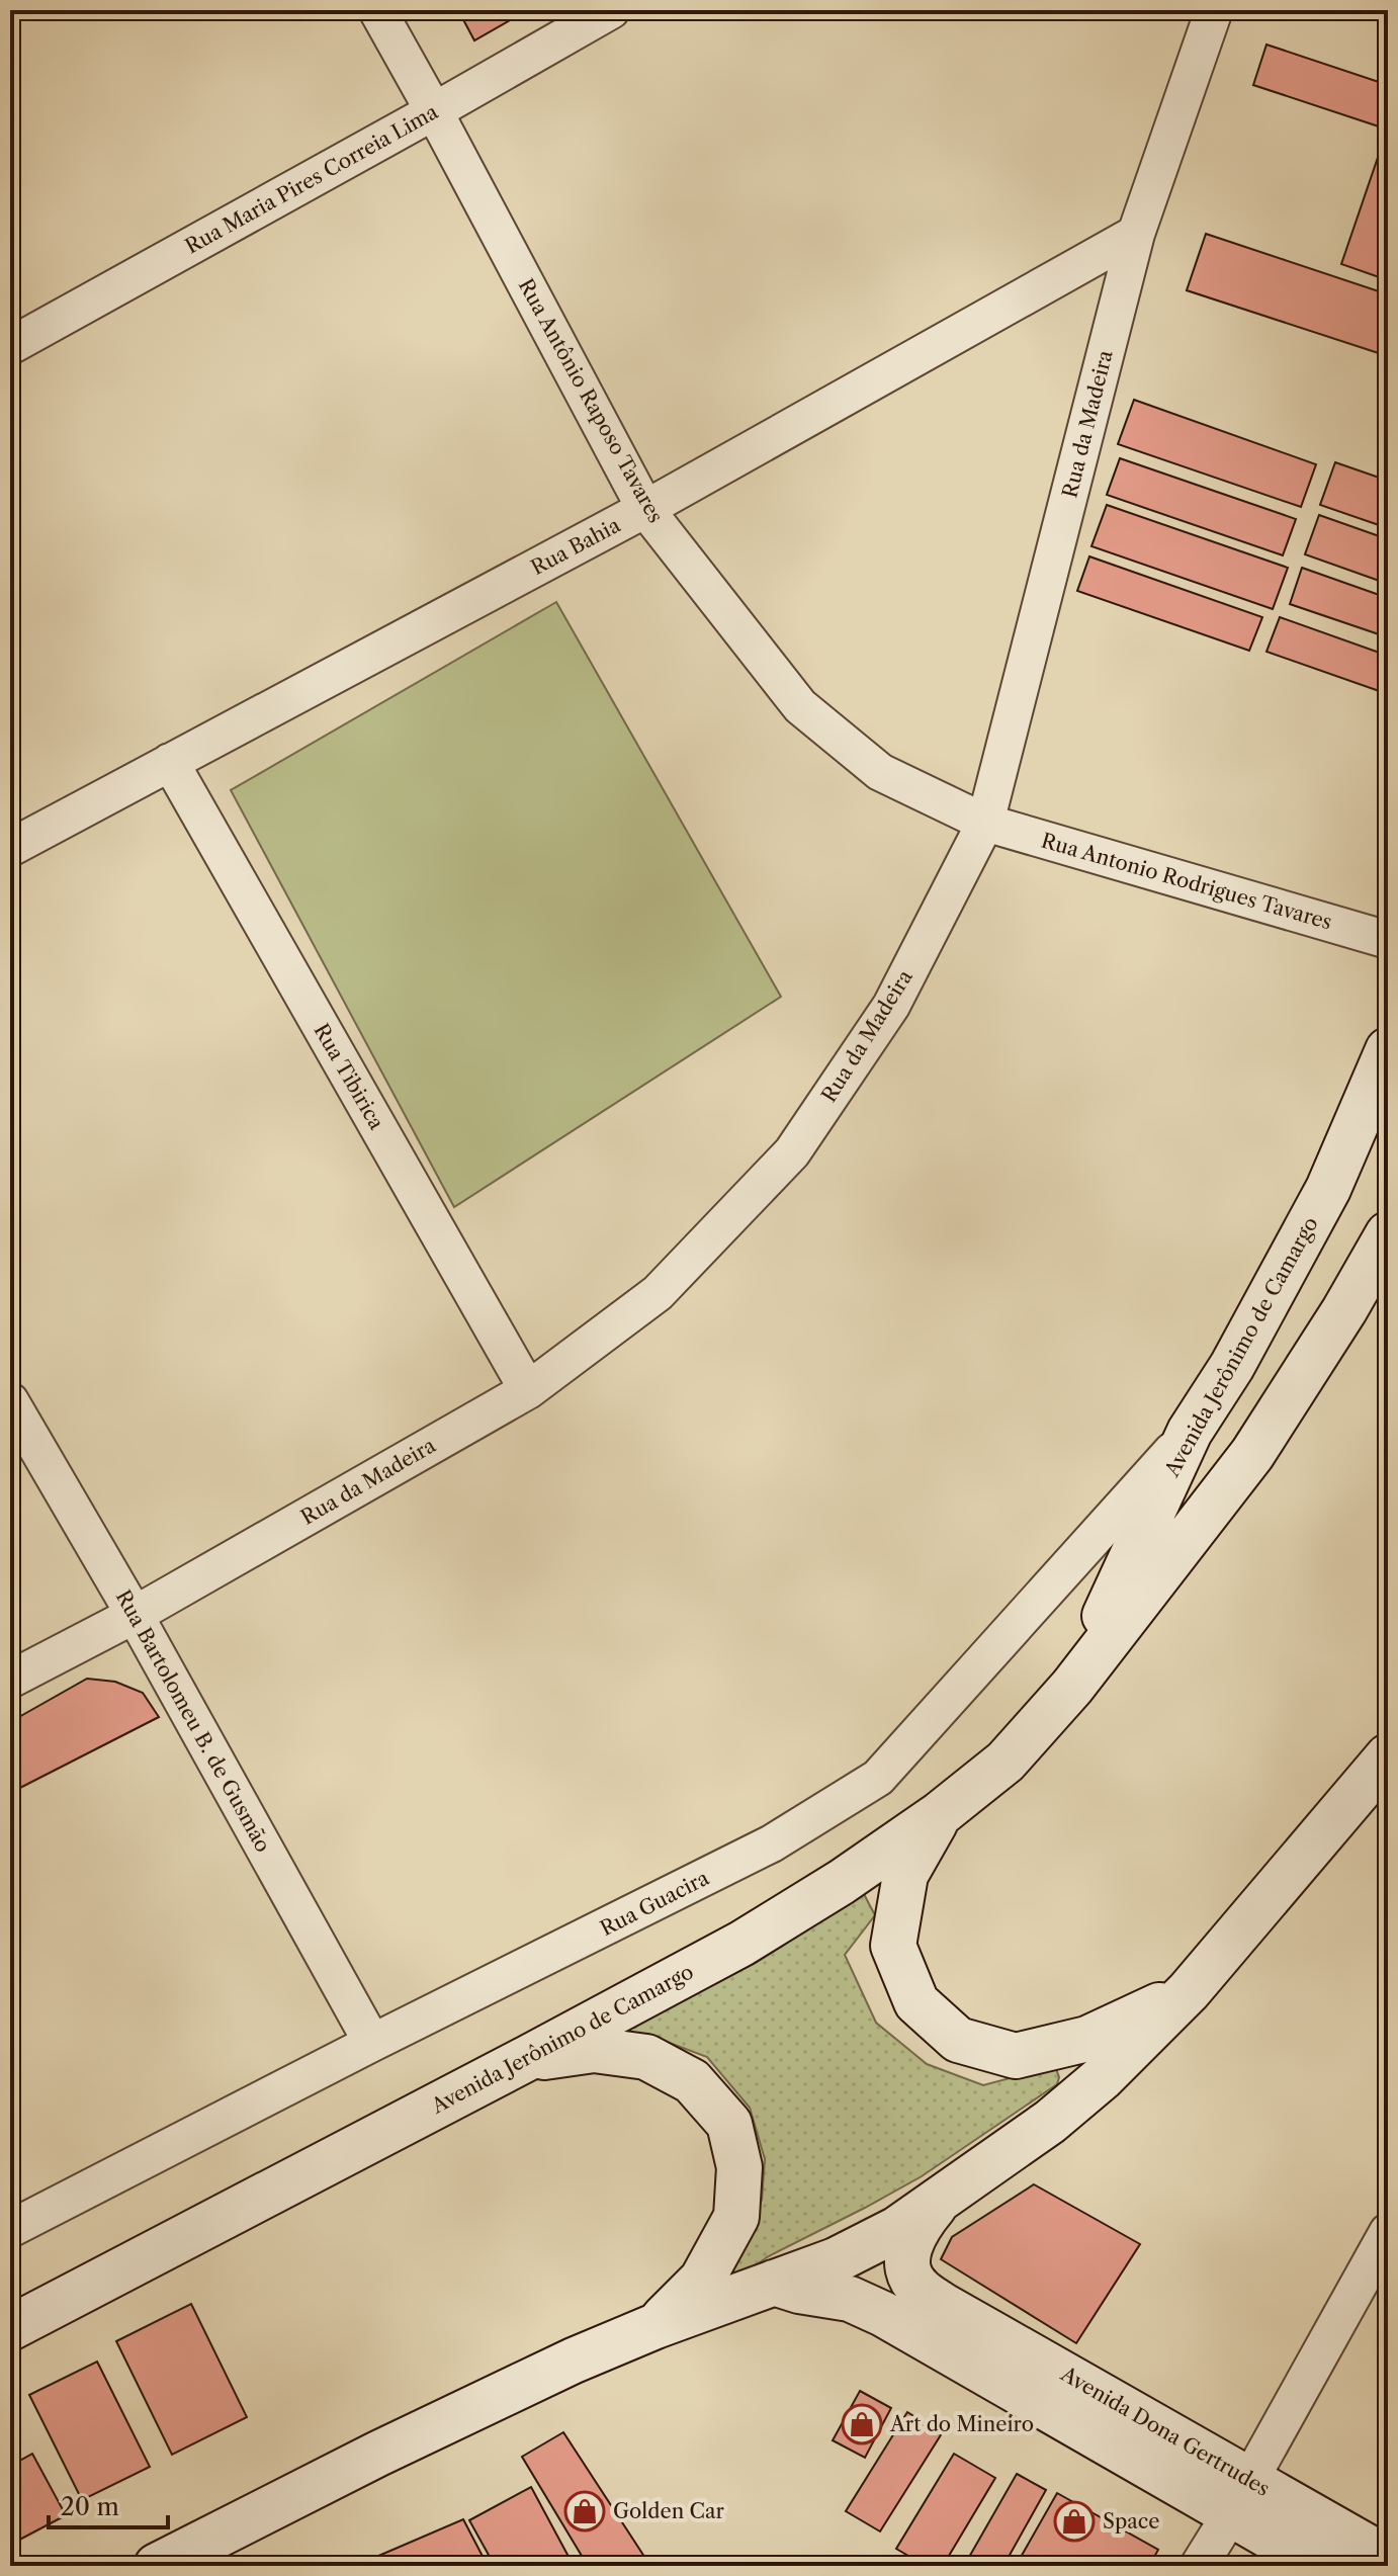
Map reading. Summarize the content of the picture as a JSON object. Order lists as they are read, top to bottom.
{
  "streets": {
    "main road": ["Avenida Jerônimo de Camargo", "Avenida Dona Gertrudes"],
    "street": [
      "Rua Maria Pires Correia Lima",
      "Rua Antônio Raposo Tavares",
      "Rua da Madeira",
      "Rua Bahia",
      "Rua Antonio Rodrigues Tavares",
      "Rua Tibirica",
      "Rua Bartolomeu B. de Gusmão",
      "Rua Guacira"
    ]
  },
  "crossings": [
    ["Rua Maria Pires Correia Lima", "Rua Antônio Raposo Tavares"],
    ["Rua Antônio Raposo Tavares", "Rua da Madeira"],
    ["Rua Antônio Raposo Tavares", "Rua Bahia"],
    ["Rua Antônio Raposo Tavares", "Rua Antonio Rodrigues Tavares"],
    ["Rua da Madeira", "Rua Bahia"],
    ["Rua da Madeira", "Rua Antonio Rodrigues Tavares"],
    ["Rua da Madeira", "Rua Tibirica"],
    ["Rua da Madeira", "Rua Bartolomeu B. de Gusmão"],
    ["Rua Bahia", "Rua Tibirica"],
    ["Avenida Jerônimo de Camargo", "Rua Guacira"],
    ["Rua Bartolomeu B. de Gusmão", "Rua Guacira"]
  ],
  "places": {
    "shop": ["Art do Mineiro", "Golden Car", "Space"]
  },
  "scale_bar": "20 m"
}
